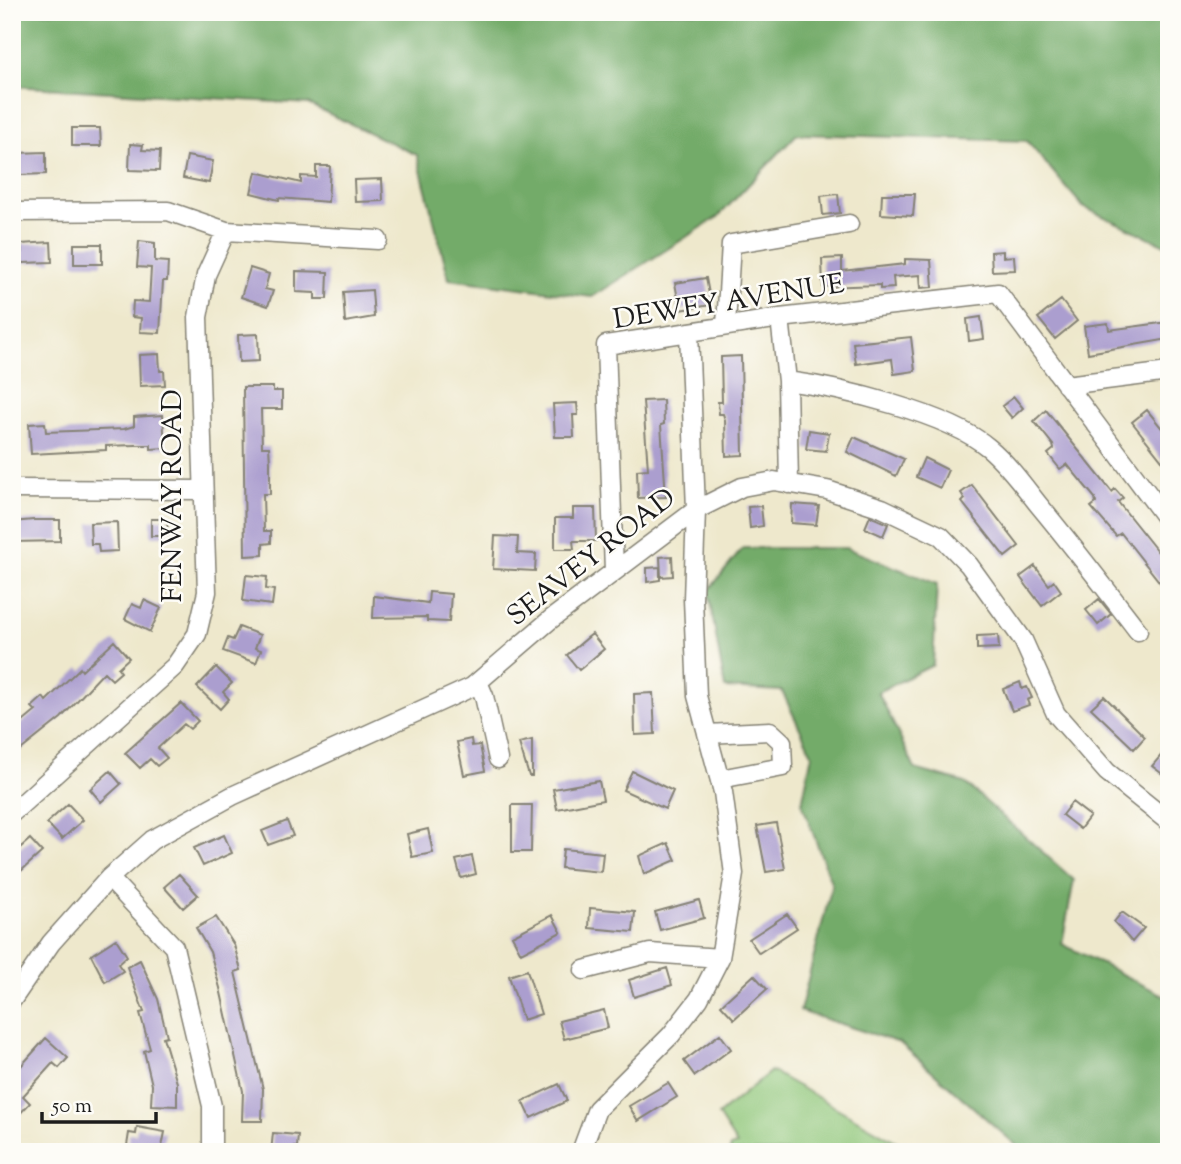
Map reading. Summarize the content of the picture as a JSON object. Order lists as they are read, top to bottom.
{
  "streets": {
    "street": ["DEWEY AVENUE", "FENWAY ROAD", "SEAVEY ROAD"]
  },
  "crossings": [
    ["DEWEY AVENUE", "SEAVEY ROAD"]
  ],
  "scale_bar": "50 m"
}
